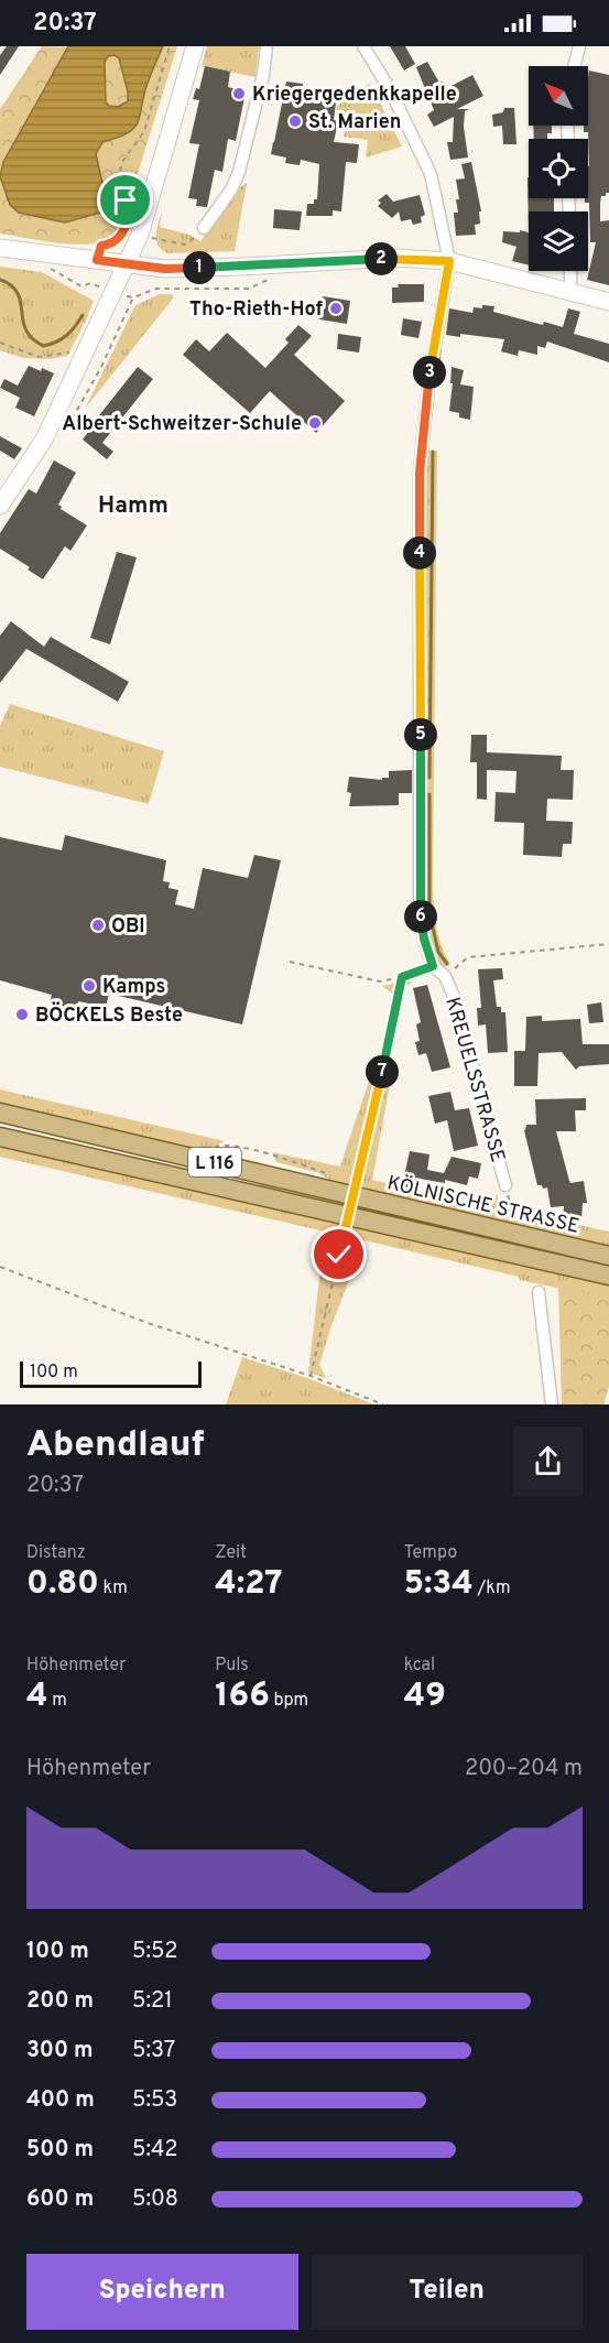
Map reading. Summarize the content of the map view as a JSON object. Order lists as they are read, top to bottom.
{
  "streets": {
    "main road": ["L 116", "KÖLNISCHE STRASSE"],
    "street": ["KREUELSSTRASSE"]
  },
  "districts": ["Hamm"],
  "places": [
    "Kriegergedenkkapelle",
    "St. Marien",
    "Tho-Rieth-Hof",
    "Albert-Schweitzer-Schule",
    "OBI",
    "Kamps",
    "BÖCKELS Beste"
  ],
  "scale_bar": "100 m",
  "north": "top left",
  "page": {
    "status": "20:37",
    "pins": [
      "2",
      "1",
      "3",
      "4",
      "5",
      "6",
      "7"
    ],
    "scale": "100 m",
    "heading": ["Abendlauf", "20:37"],
    "stats": [
      ["Distanz", "0.80 km"],
      ["Zeit", "4:27"],
      ["Tempo", "5:34 /km"],
      ["Höhenmeter", "4 m"],
      ["Puls", "166 bpm"],
      ["kcal", "49"]
    ],
    "chart": ["Höhenmeter", "200–204 m"],
    "list": [
      {
        "name": "100 m",
        "note": "5:52"
      },
      {
        "name": "200 m",
        "note": "5:21"
      },
      {
        "name": "300 m",
        "note": "5:37"
      },
      {
        "name": "400 m",
        "note": "5:53"
      },
      {
        "name": "500 m",
        "note": "5:42"
      },
      {
        "name": "600 m",
        "note": "5:08"
      }
    ],
    "buttons": ["Speichern", "Teilen"]
  }
}
